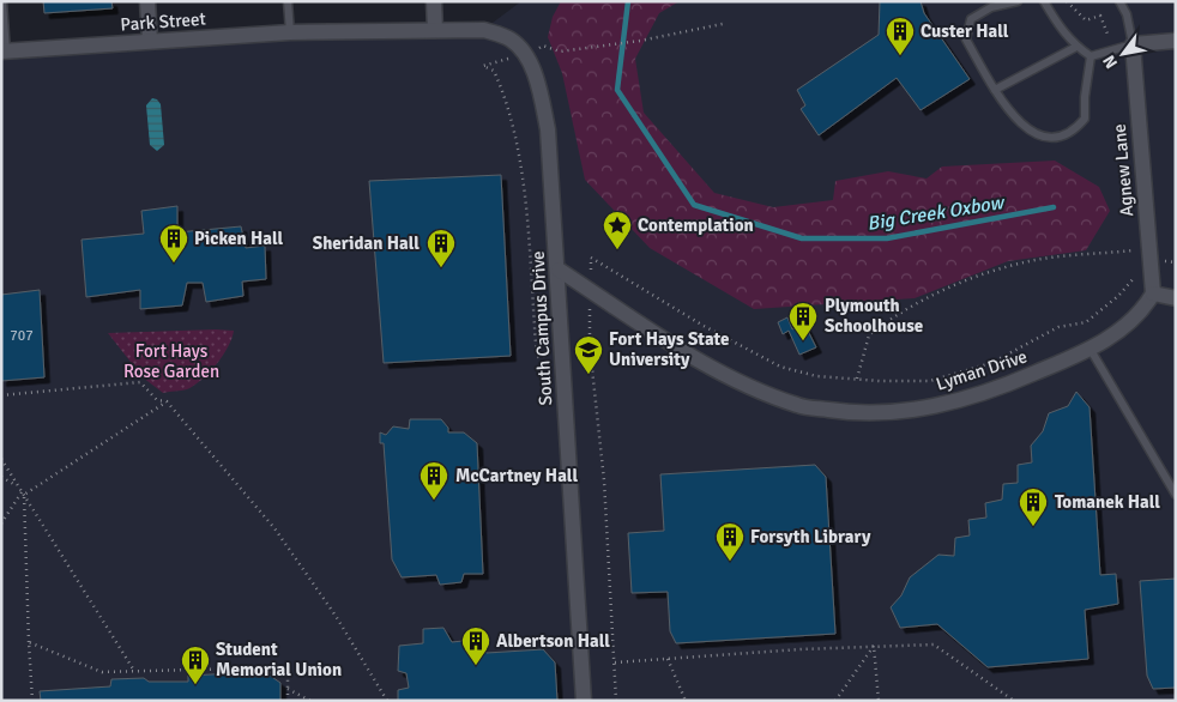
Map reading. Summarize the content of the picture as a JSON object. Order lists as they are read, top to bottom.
{
  "streets": {
    "street": [
      "Park Street",
      "Agnew Lane",
      "South Campus Drive",
      "Lyman Drive"
    ]
  },
  "crossings": [
    ["Agnew Lane", "Lyman Drive"],
    ["South Campus Drive", "Lyman Drive"]
  ],
  "water": ["Big Creek Oxbow"],
  "parks": ["Fort Hays Rose Garden"],
  "places": {
    "building": [
      "Custer Hall",
      "Picken Hall",
      "Sheridan Hall",
      "Plymouth Schoolhouse",
      "McCartney Hall",
      "Tomanek Hall",
      "Forsyth Library",
      "Albertson Hall",
      "Student Memorial Union"
    ],
    "place": ["Contemplation"],
    "school or university": ["Fort Hays State University"]
  },
  "house_numbers": ["707"],
  "north": "bottom left"
}
